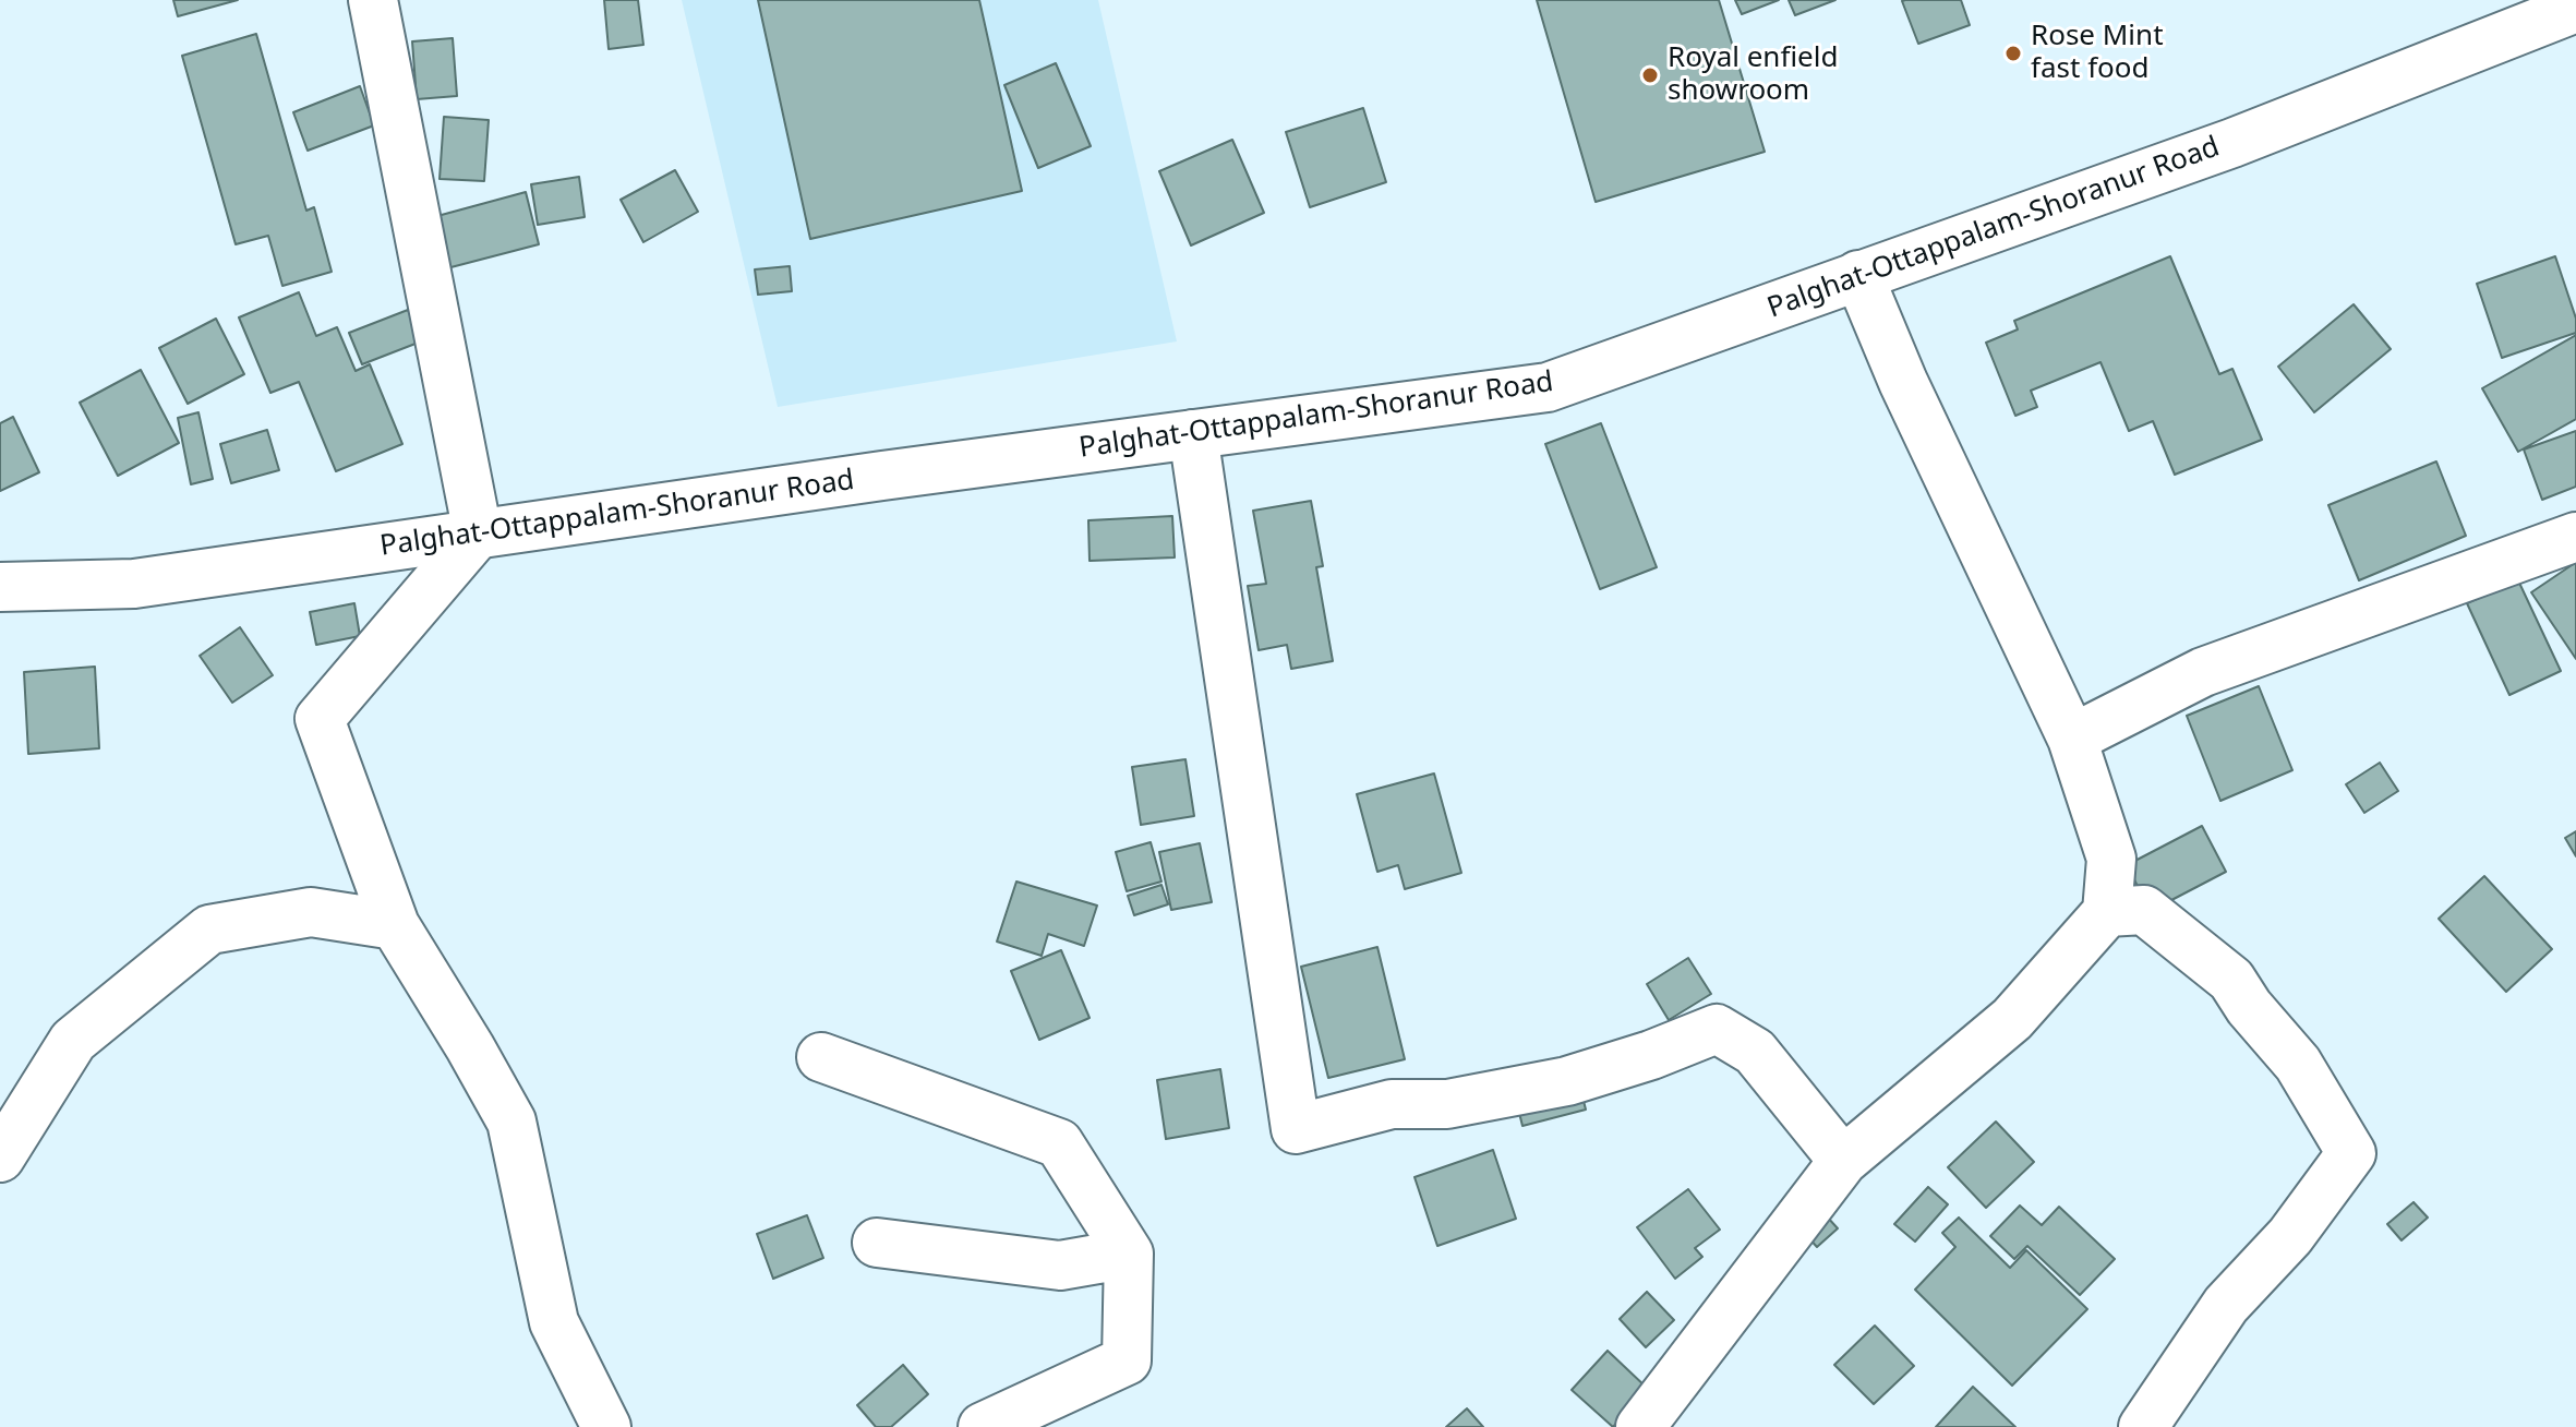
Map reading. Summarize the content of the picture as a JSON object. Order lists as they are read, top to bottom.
{
  "streets": {
    "street": ["Palghat-Ottappalam-Shoranur Road"]
  },
  "places": ["Rose Mint fast food", "Royal enfield showroom"]
}
